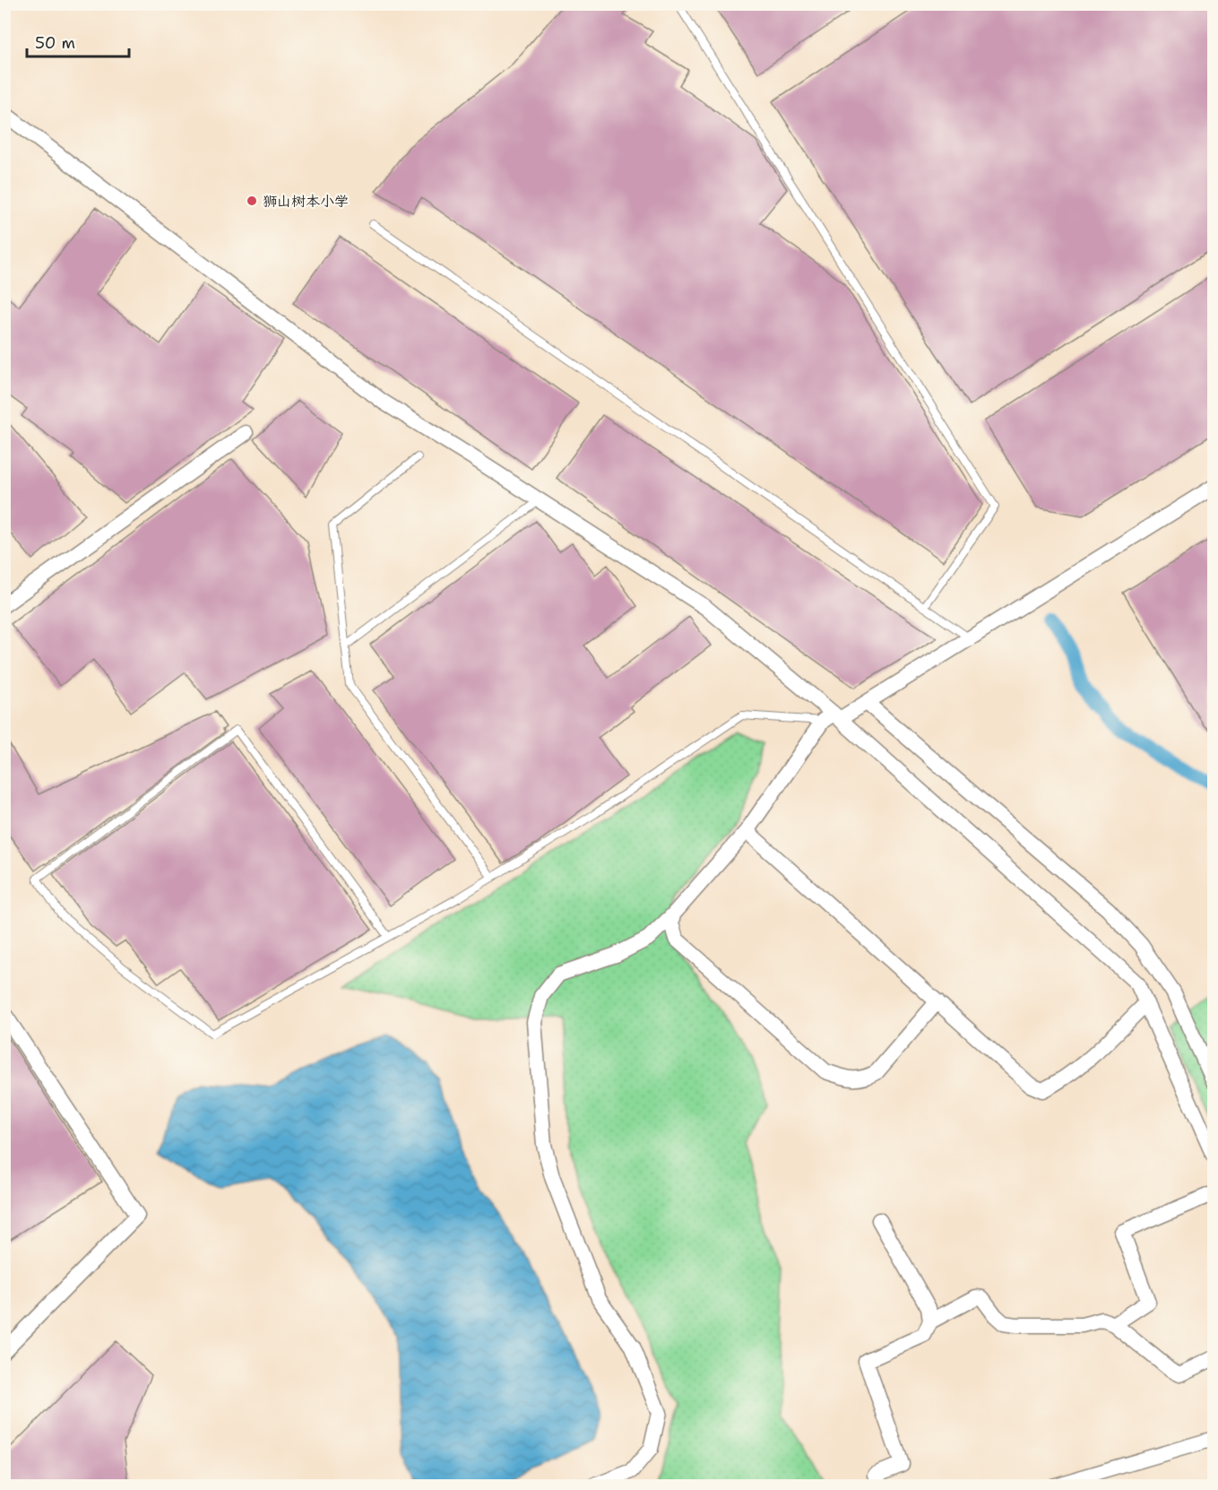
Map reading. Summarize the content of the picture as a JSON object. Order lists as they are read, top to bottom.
{
  "places": ["狮山树本小学"],
  "scale_bar": "50 m"
}
